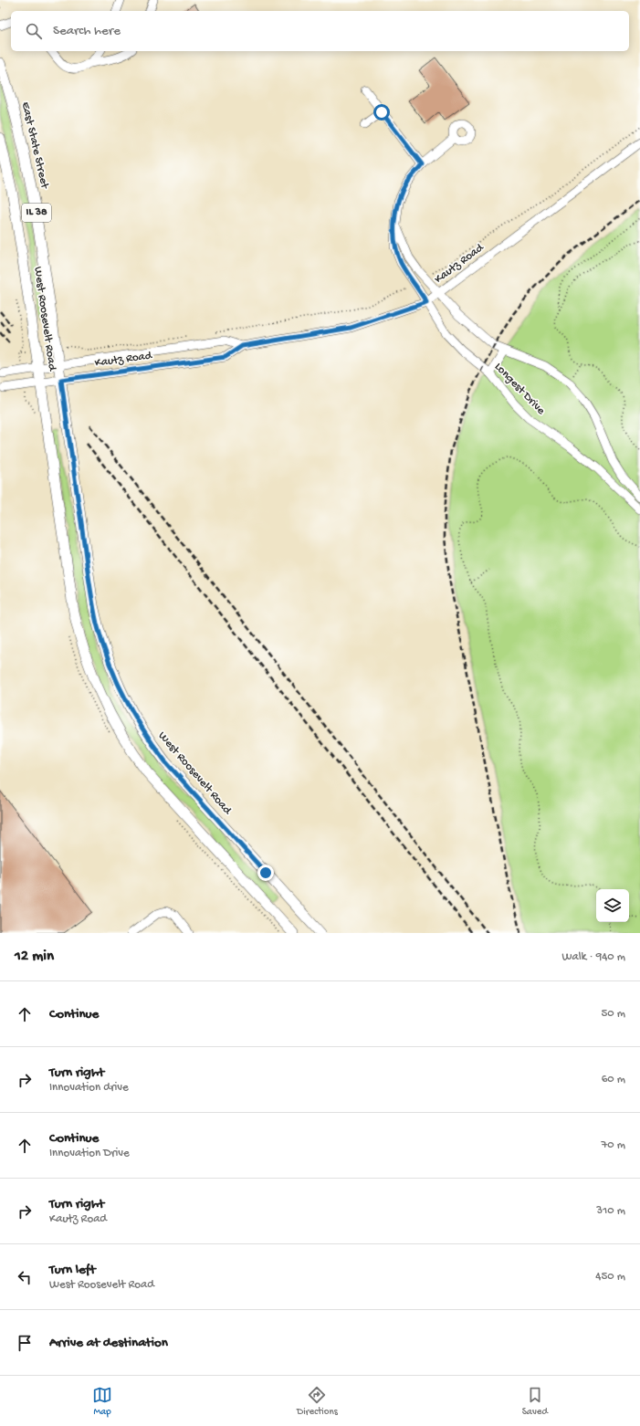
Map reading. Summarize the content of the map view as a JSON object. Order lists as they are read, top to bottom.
{
  "streets": {
    "main road": ["East State Street", "IL 38", "West Roosevelt Road"],
    "street": ["Kautz Road", "Longest Drive"]
  },
  "crossings": [
    ["East State Street", "Kautz Road"],
    ["East State Street", "West Roosevelt Road"],
    ["Kautz Road", "West Roosevelt Road"],
    ["Kautz Road", "Longest Drive"]
  ],
  "page": {
    "search": "Search here",
    "heading": ["12 min", "Walk · 940 m"],
    "list": [
      ["Continue", "50 m"],
      ["Turn right", "Innovation drive", "60 m"],
      ["Continue", "Innovation Drive", "70 m"],
      ["Turn right", "Kautz Road", "310 m"],
      ["Turn left", "West Roosevelt Road", "450 m"],
      "Arrive at destination"
    ],
    "nav": ["Map", "Directions", "Saved"]
  }
}
